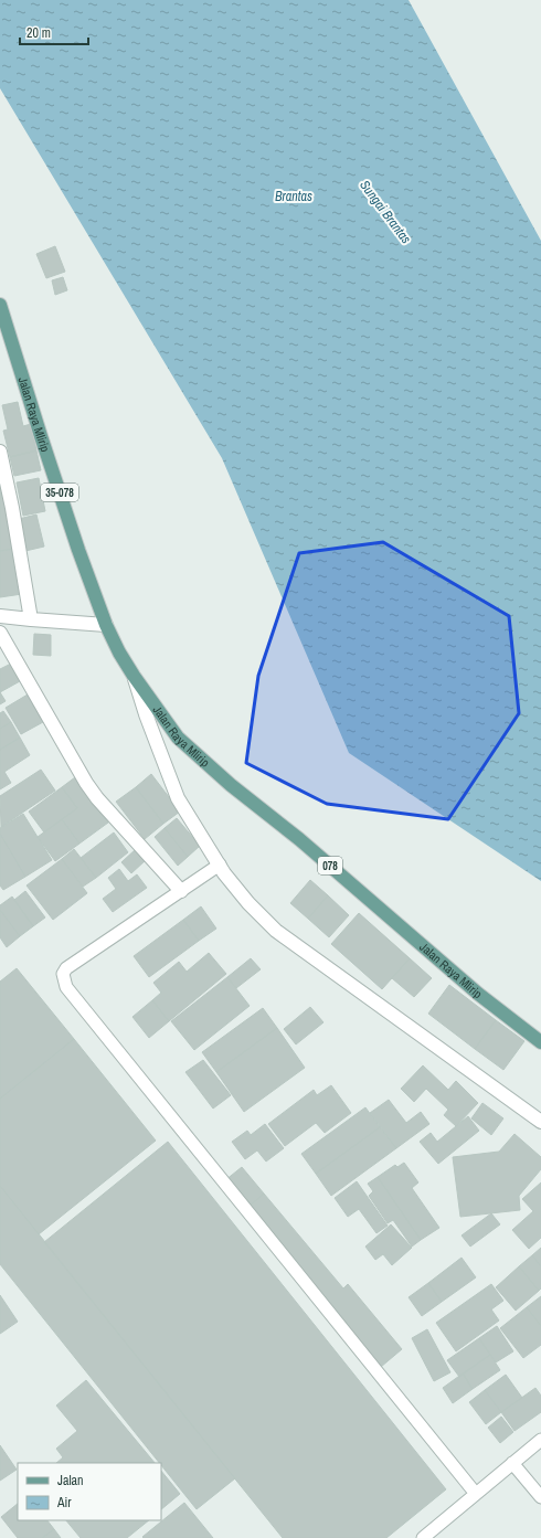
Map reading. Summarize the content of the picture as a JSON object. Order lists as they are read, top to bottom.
{
  "streets": {
    "main road": ["Jalan Raya Mlirip", "35-078", "078"]
  },
  "water": ["Brantas", "Sungai Brantas"],
  "legend": ["Jalan", "Air"],
  "scale_bar": "20 m"
}
